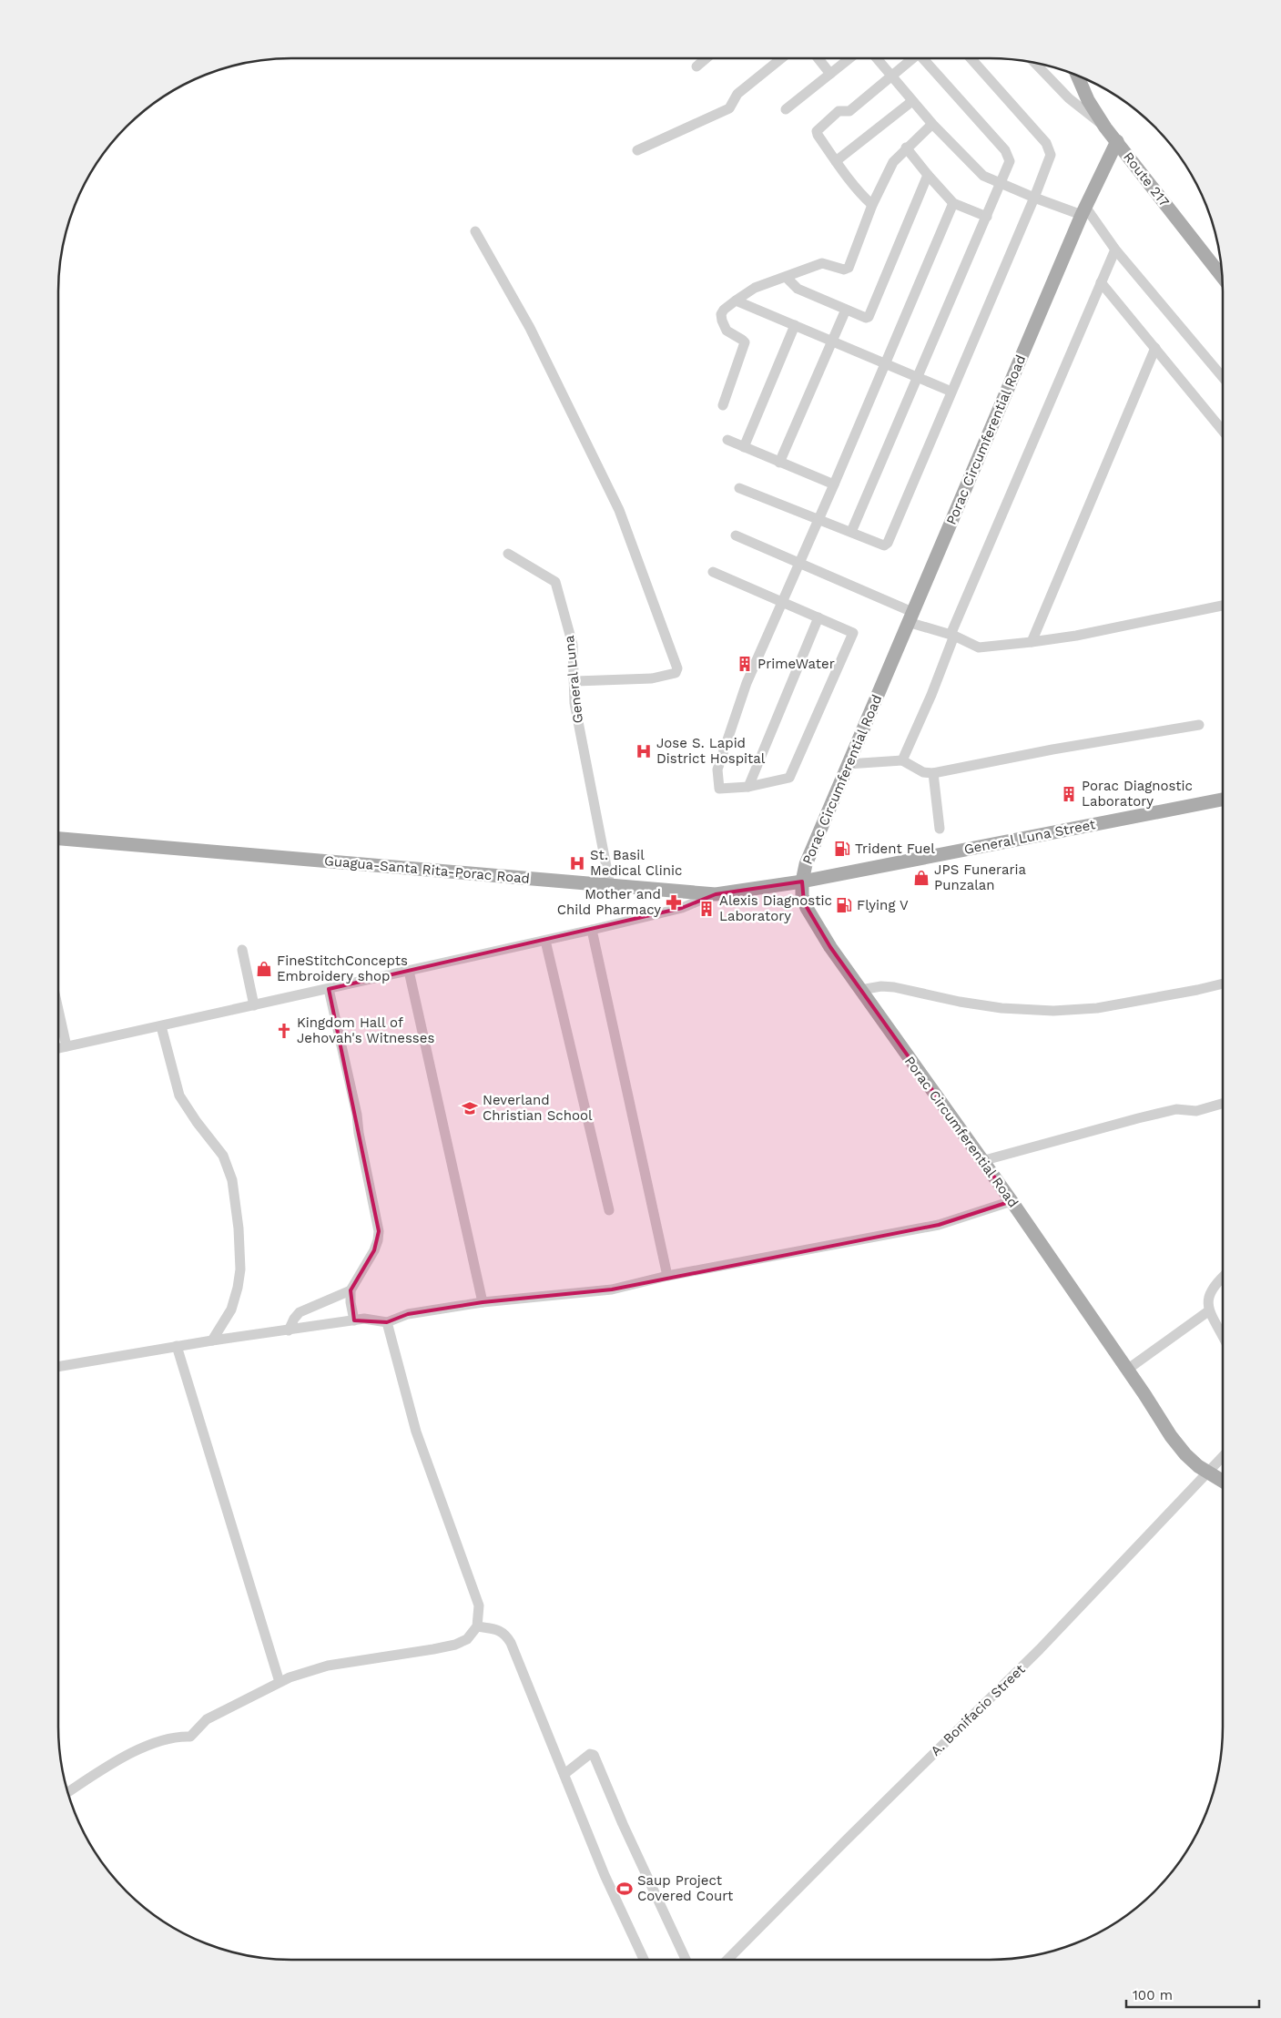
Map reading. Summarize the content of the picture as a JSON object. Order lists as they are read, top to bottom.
{
  "streets": {
    "main road": [
      "Route 217",
      "Porac Circumferential Road",
      "General Luna Street",
      "Guagua-Santa Rita-Porac Road"
    ],
    "street": ["General Luna", "A. Bonifacio Street"]
  },
  "crossings": [
    ["Route 217", "Porac Circumferential Road"],
    ["Porac Circumferential Road", "General Luna Street"],
    ["Porac Circumferential Road", "Guagua-Santa Rita-Porac Road"],
    ["Porac Circumferential Road", "A. Bonifacio Street"],
    ["General Luna", "Guagua-Santa Rita-Porac Road"],
    ["General Luna Street", "Guagua-Santa Rita-Porac Road"]
  ],
  "places": {
    "building": ["PrimeWater", "Porac Diagnostic Laboratory", "Alexis Diagnostic Laboratory"],
    "hospital": ["Jose S. Lapid District Hospital", "St. Basil Medical Clinic"],
    "fuel station": ["Trident Fuel", "Flying V"],
    "shop": ["JPS Funeraria Punzalan", "FineStitchConcepts Embroidery shop"],
    "pharmacy": ["Mother and Child Pharmacy"],
    "church": ["Kingdom Hall of Jehovah's Witnesses"],
    "school or university": ["Neverland Christian School"],
    "sports": ["Saup Project Covered Court"]
  },
  "scale_bar": "100 m"
}
